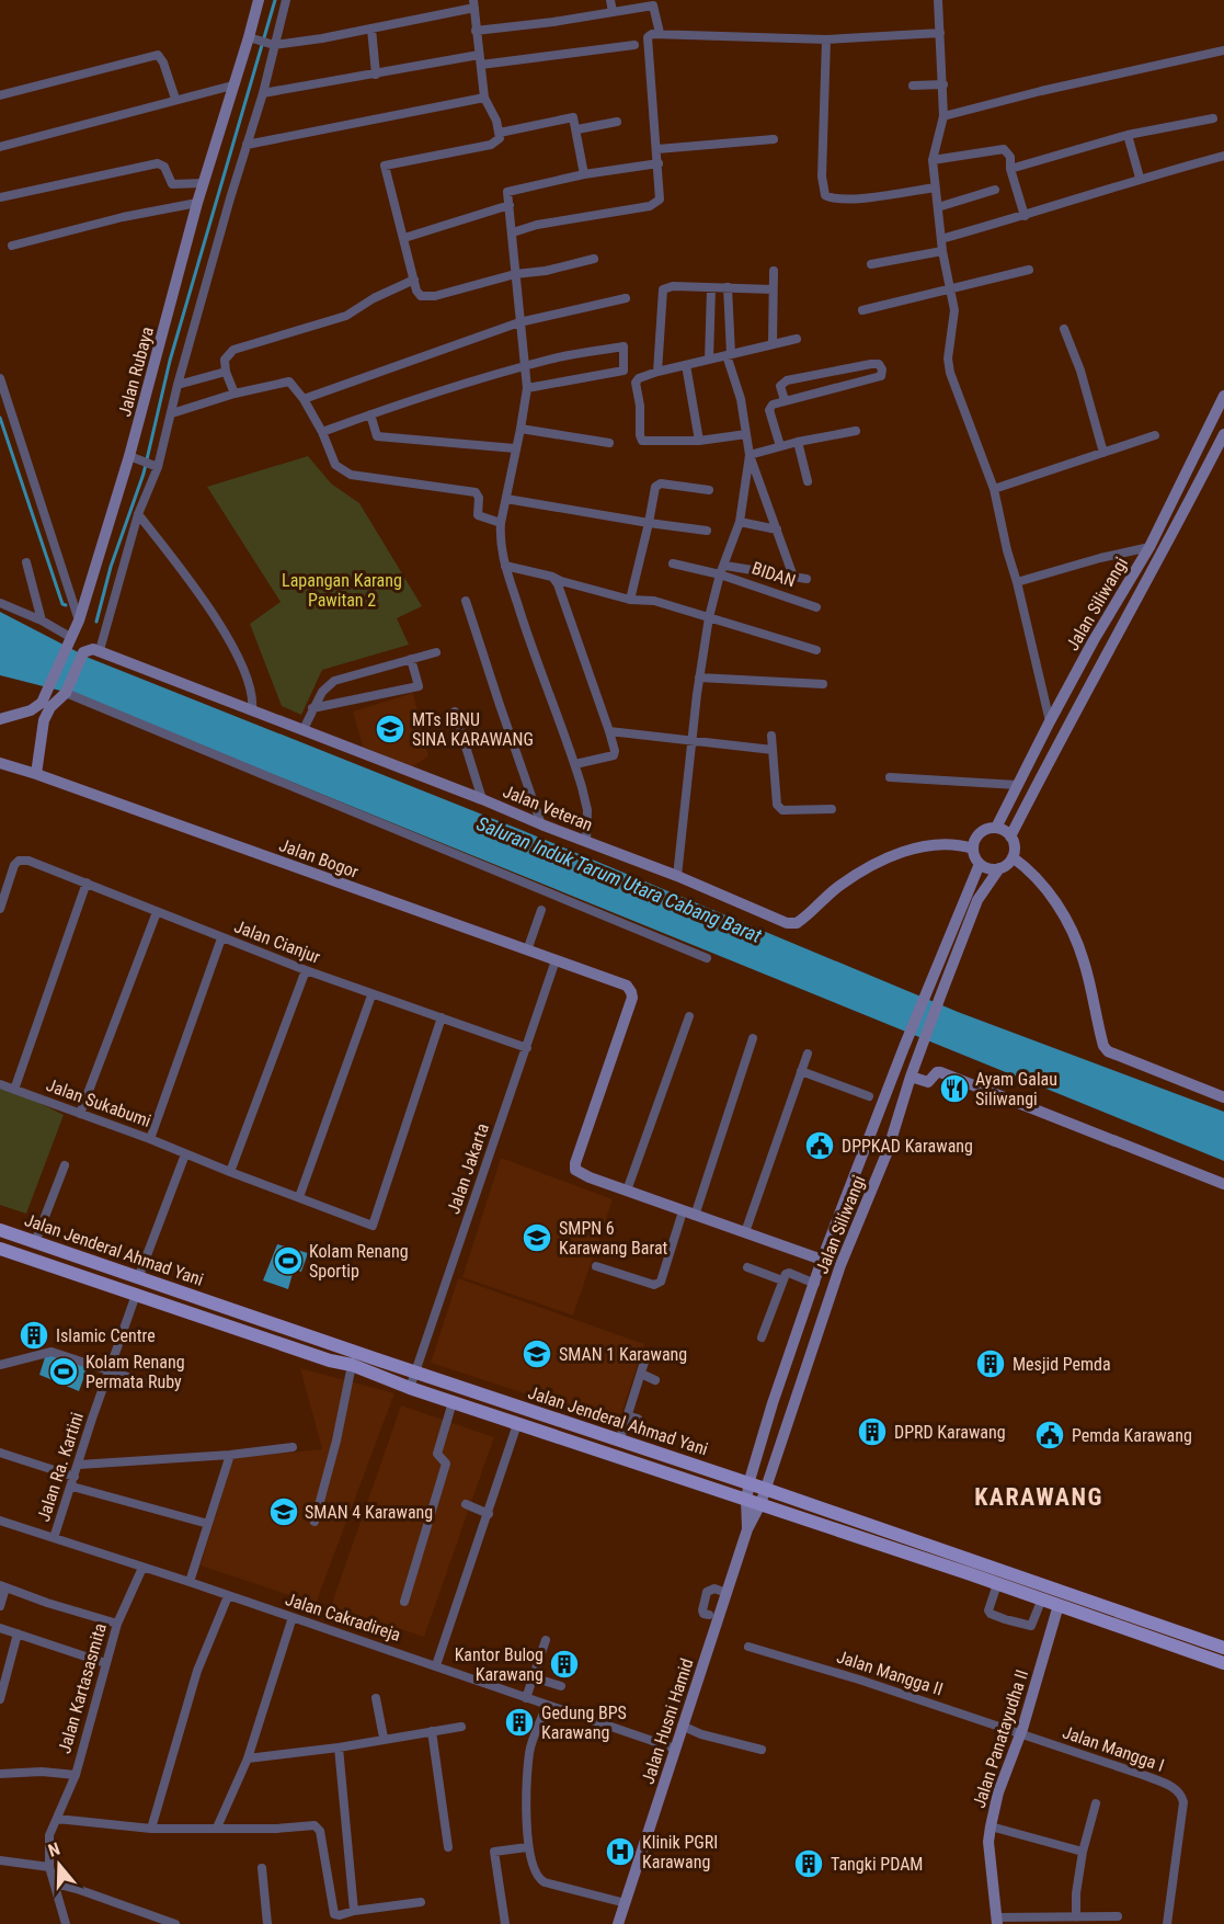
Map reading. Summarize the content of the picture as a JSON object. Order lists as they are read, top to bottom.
{
  "streets": {
    "main road": ["Jalan Jenderal Ahmad Yani"],
    "street": [
      "Jalan Rubaya",
      "BIDAN",
      "Jalan Siliwangi",
      "Jalan Veteran",
      "Jalan Bogor",
      "Jalan Cianjur",
      "Jalan Sukabumi",
      "Jalan Jakarta",
      "Jalan Ra. Kartini",
      "Jalan Cakradireja",
      "Jalan Mangga II",
      "Jalan Kartasasmita",
      "Jalan Husni Hamid",
      "Jalan Panatayudha II",
      "Jalan Mangga I"
    ]
  },
  "crossings": [
    ["Jalan Siliwangi", "Jalan Veteran"],
    ["Jalan Siliwangi", "Jalan Jenderal Ahmad Yani"],
    ["Jalan Siliwangi", "Jalan Husni Hamid"],
    ["Jalan Bogor", "Jalan Jakarta"],
    ["Jalan Cianjur", "Jalan Sukabumi"],
    ["Jalan Cianjur", "Jalan Jakarta"],
    ["Jalan Jakarta", "Jalan Jenderal Ahmad Yani"],
    ["Jalan Jenderal Ahmad Yani", "Jalan Ra. Kartini"],
    ["Jalan Jenderal Ahmad Yani", "Jalan Husni Hamid"],
    ["Jalan Jenderal Ahmad Yani", "Jalan Panatayudha II"],
    ["Jalan Ra. Kartini", "Jalan Cakradireja"],
    ["Jalan Cakradireja", "Jalan Kartasasmita"],
    ["Jalan Cakradireja", "Jalan Husni Hamid"],
    ["Jalan Mangga II", "Jalan Panatayudha II"],
    ["Jalan Mangga II", "Jalan Mangga I"],
    ["Jalan Panatayudha II", "Jalan Mangga I"]
  ],
  "districts": ["KARAWANG"],
  "water": ["Saluran Induk Tarum Utara Cabang Barat"],
  "parks": ["Lapangan Karang Pawitan 2"],
  "places": {
    "school or university": [
      "MTs IBNU SINA KARAWANG",
      "SMPN 6 Karawang Barat",
      "SMAN 1 Karawang",
      "SMAN 4 Karawang"
    ],
    "restaurant": ["Ayam Galau Siliwangi"],
    "public building": ["DPPKAD Karawang", "Pemda Karawang"],
    "sports": ["Kolam Renang Sportip", "Kolam Renang Permata Ruby"],
    "building": [
      "Islamic Centre",
      "Mesjid Pemda",
      "DPRD Karawang",
      "Kantor Bulog Karawang",
      "Gedung BPS Karawang",
      "Tangki PDAM"
    ],
    "hospital": ["Klinik PGRI Karawang"]
  },
  "north": "top"
}
